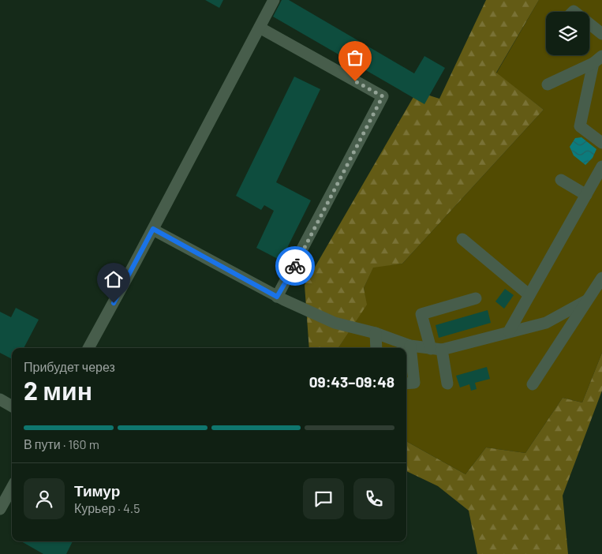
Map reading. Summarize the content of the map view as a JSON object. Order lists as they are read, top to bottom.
{
  "page": {
    "heading": ["2 мин", "Прибудет через", "09:43–09:48"],
    "panel": ["Тимур", "Курьер · 4.5"],
    "bar": "В пути · 160 m"
  }
}
